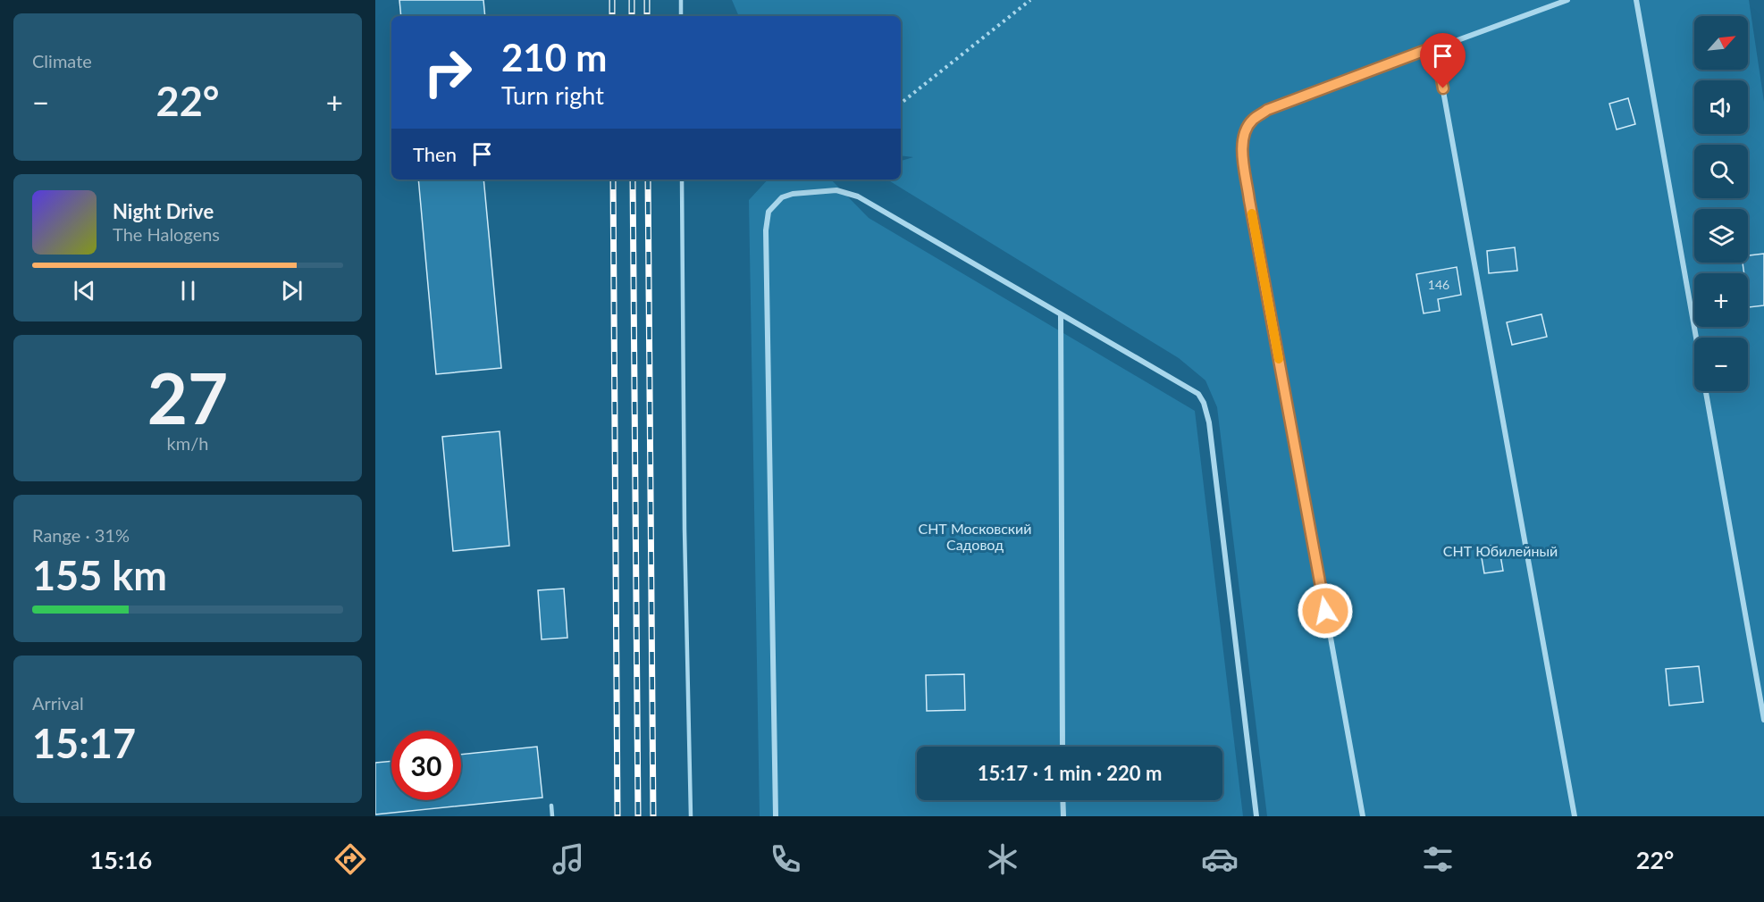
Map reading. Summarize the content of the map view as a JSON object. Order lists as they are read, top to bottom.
{
  "parks": ["СНТ Московский Садовод", "СНТ Юбилейный"],
  "house_numbers": ["146"],
  "north": "top right",
  "page": {
    "tile": [
      "Climate",
      ["27", "km/h"],
      ["Range · 31%", "155 km"],
      ["Arrival", "15:17"]
    ],
    "map_buttons": ["+", "−"],
    "turn": ["210 m", "Turn right"],
    "heat": ["−", "22°", "+"],
    "then": "Then",
    "song": ["Night Drive", "The Halogens"],
    "limit": "30",
    "trip": "15:17 · 1 min · 220 m",
    "tabs": ["15:16", "22°"]
  }
}
